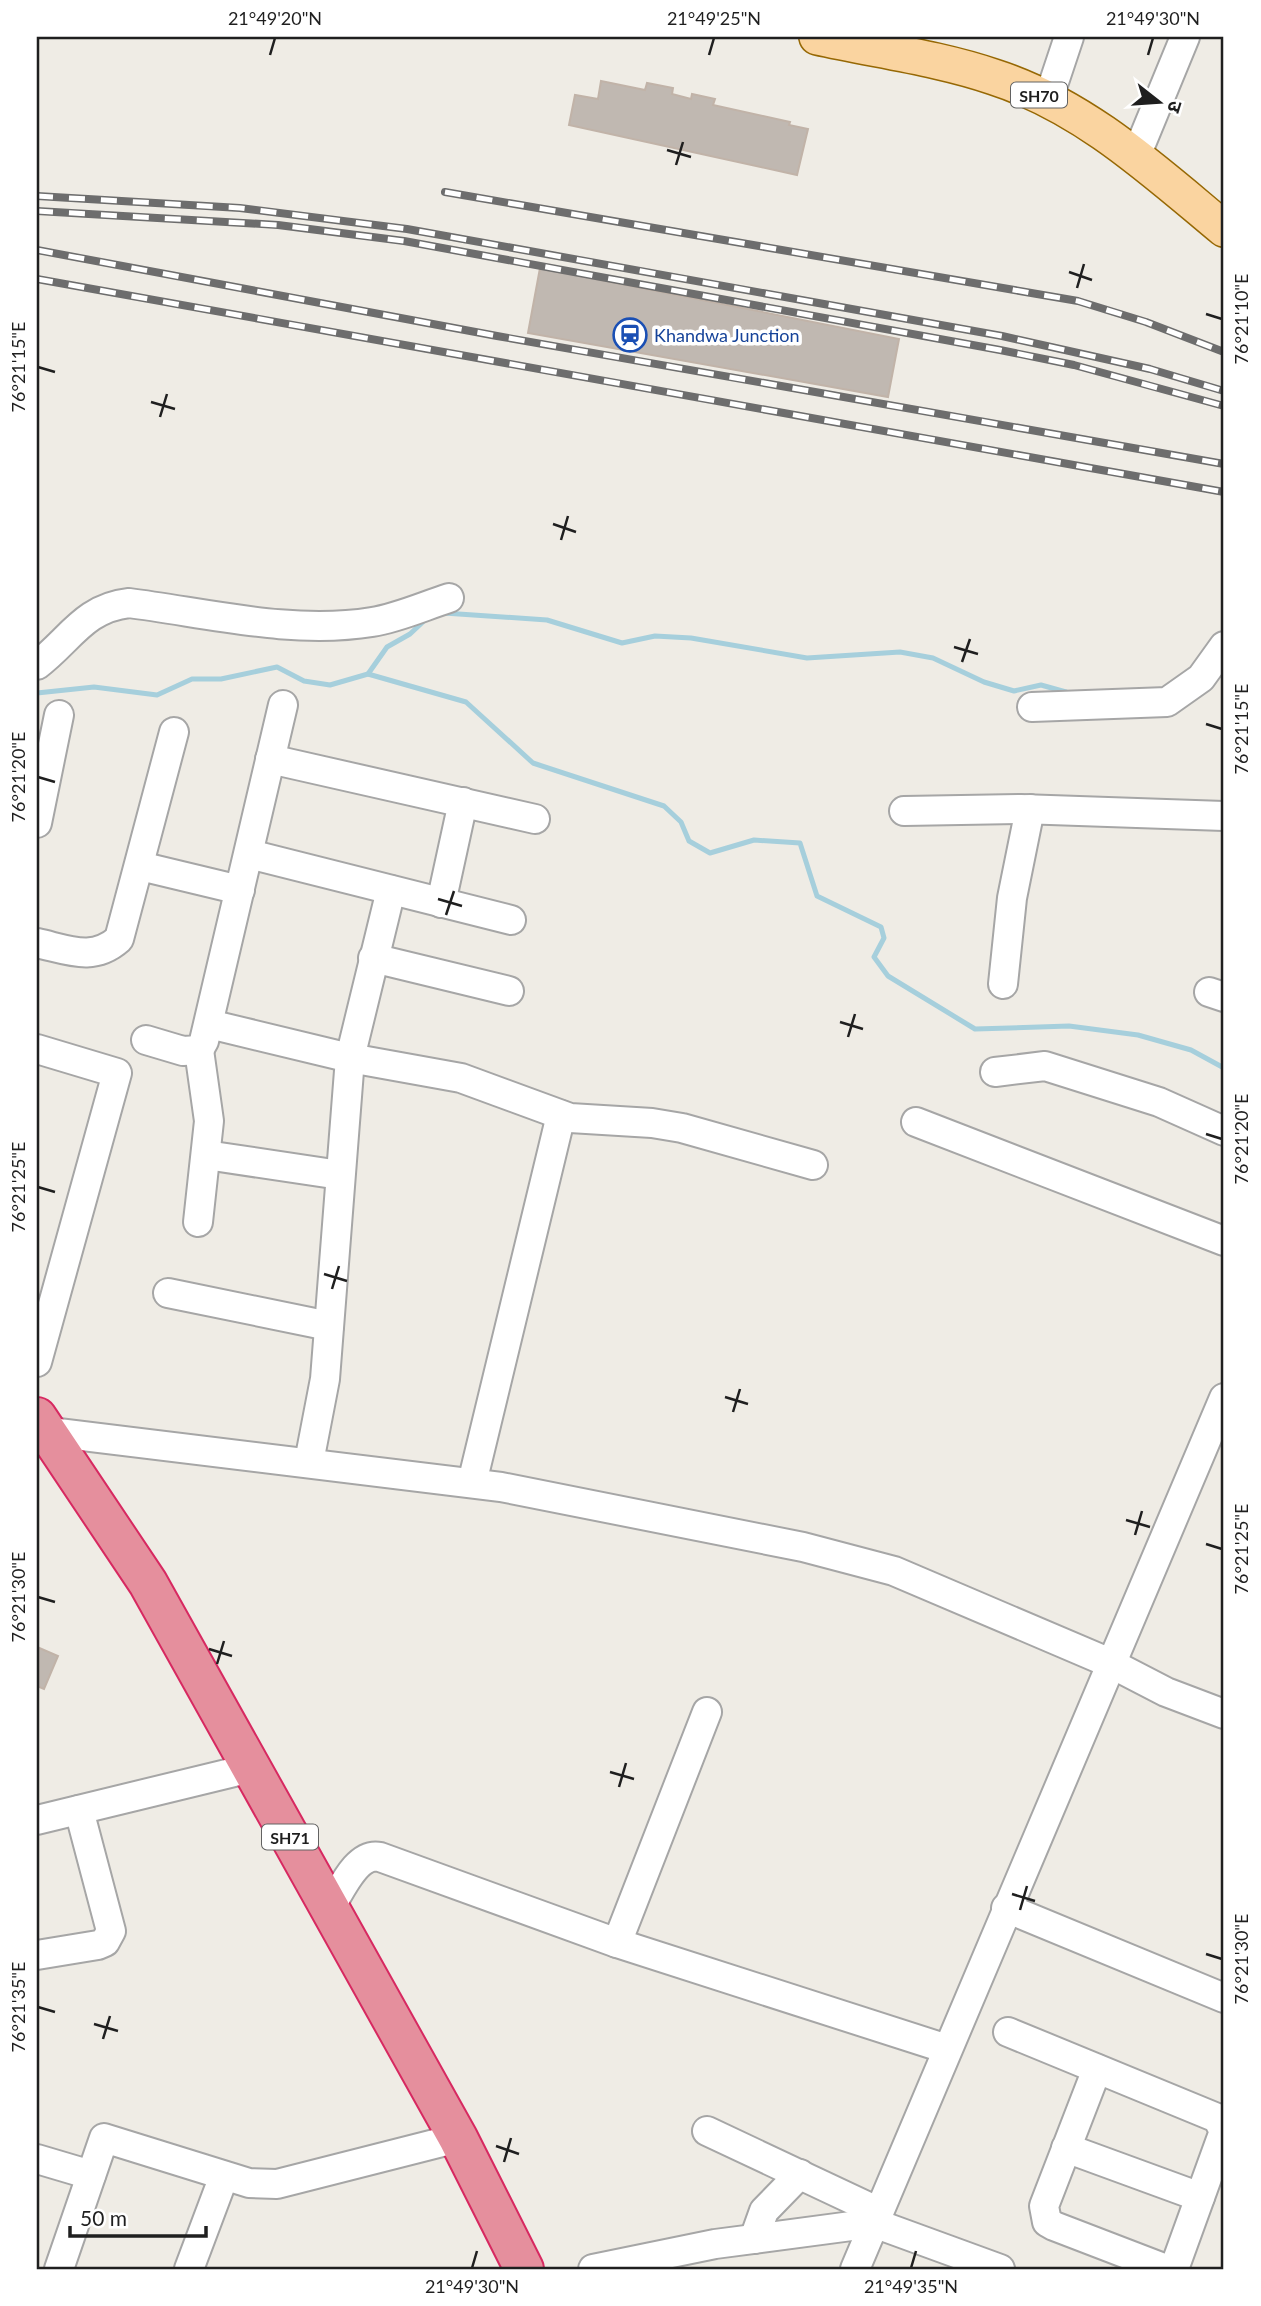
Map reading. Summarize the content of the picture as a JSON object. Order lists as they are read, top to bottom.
{
  "streets": {
    "highway": ["SH71"],
    "main road": ["SH70"]
  },
  "places": {
    "station": ["Khandwa Junction"]
  },
  "scale_bar": "50 m",
  "north": "right",
  "coordinates": [
    "21°49'20\"N",
    "21°49'25\"N",
    "21°49'30\"N",
    "76°21'10\"E",
    "76°21'15\"E",
    "76°21'20\"E",
    "76°21'25\"E",
    "76°21'30\"E",
    "76°21'35\"E",
    "21°49'35\"N"
  ]
}
